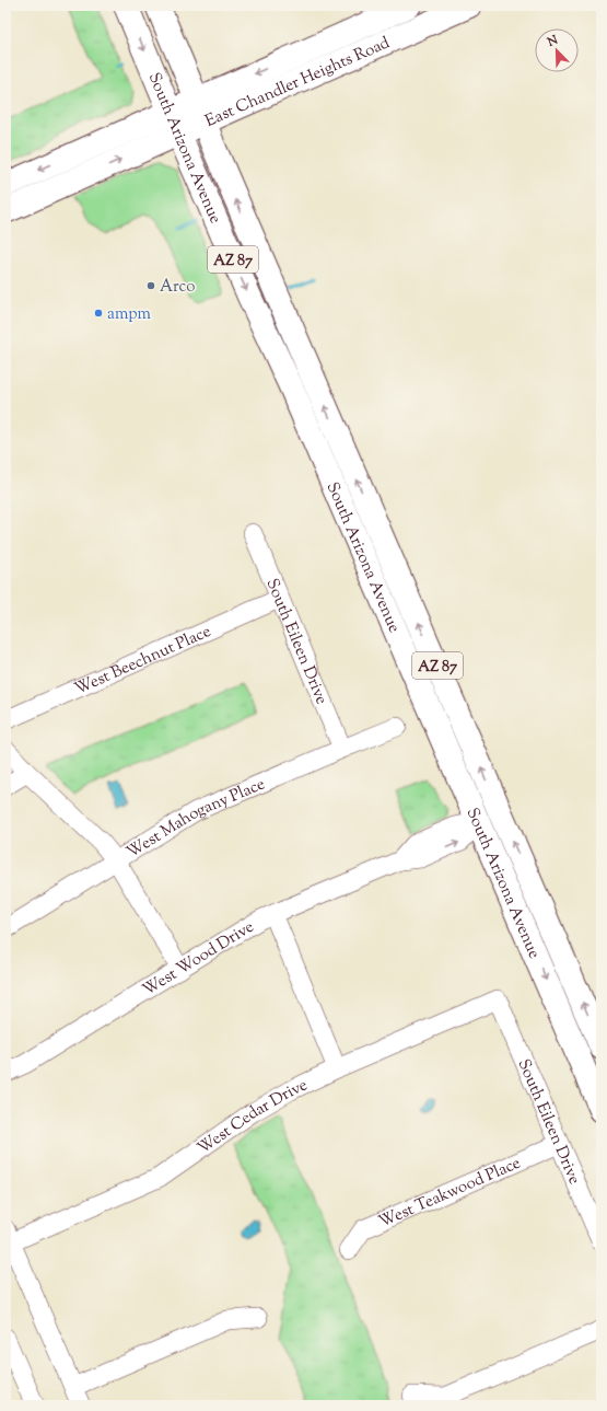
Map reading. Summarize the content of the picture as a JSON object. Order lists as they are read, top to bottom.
{
  "streets": {
    "main road": ["East Chandler Heights Road", "South Arizona Avenue", "AZ 87"],
    "street": [
      "South Eileen Drive",
      "West Beechnut Place",
      "West Mahogany Place",
      "West Wood Drive",
      "West Cedar Drive",
      "West Teakwood Place"
    ]
  },
  "crossings": [
    ["East Chandler Heights Road", "South Arizona Avenue"],
    ["South Arizona Avenue", "West Wood Drive"],
    ["South Eileen Drive", "West Beechnut Place"],
    ["South Eileen Drive", "West Mahogany Place"],
    ["South Eileen Drive", "West Cedar Drive"],
    ["South Eileen Drive", "West Teakwood Place"]
  ],
  "places": ["Arco", "ampm"],
  "north": "top left"
}
